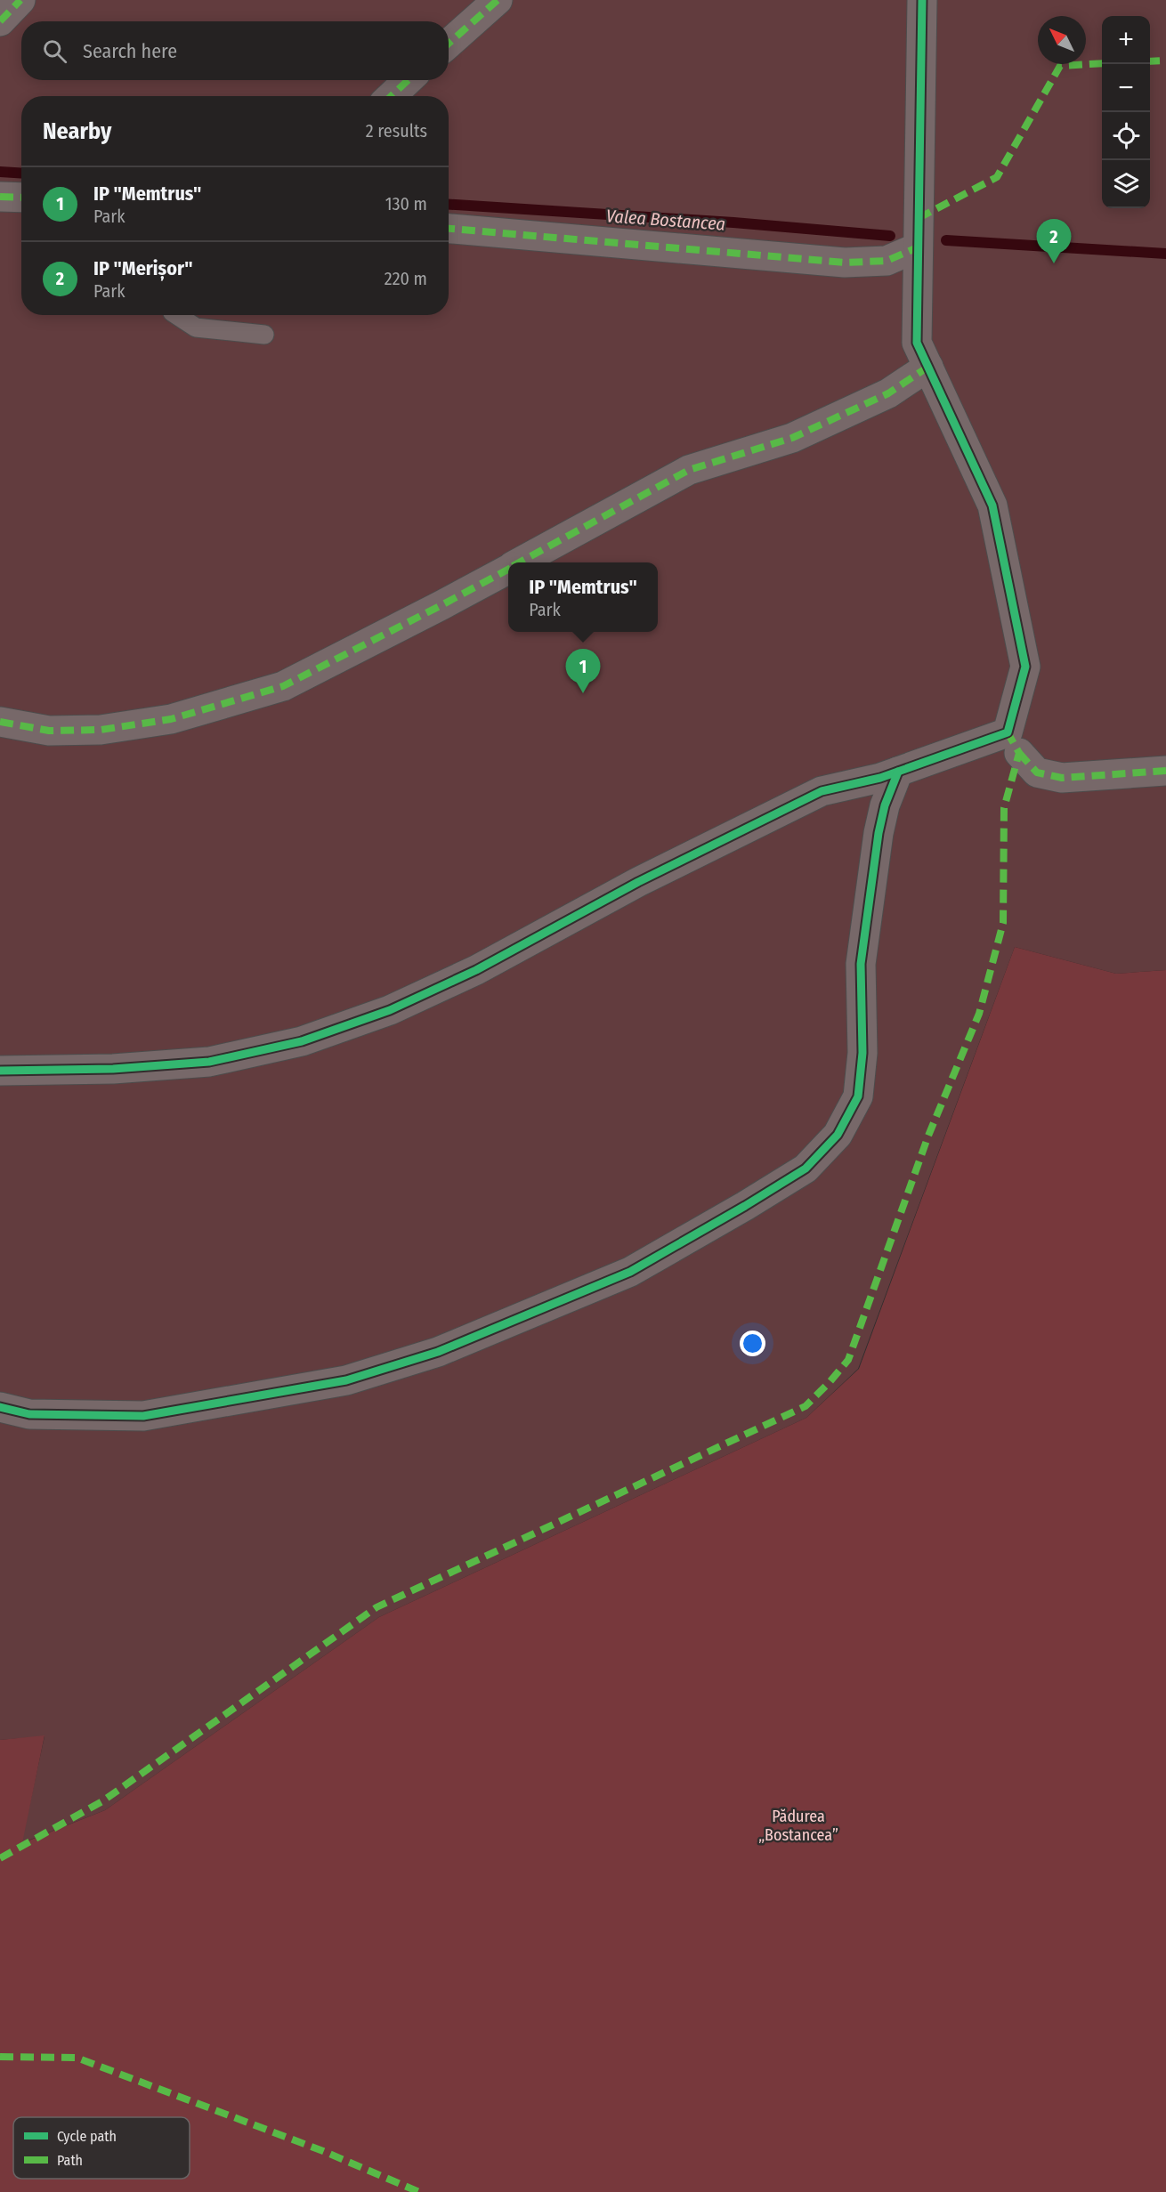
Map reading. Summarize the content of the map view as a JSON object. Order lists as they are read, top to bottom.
{
  "water": ["Valea Bostancea"],
  "parks": ["Pădurea „Bostancea”"],
  "legend": ["Cycle path", "Path"],
  "north": "top left",
  "page": {
    "map_buttons": ["+", "−"],
    "search": "Search here",
    "heading": ["Nearby", "2 results"],
    "list": [
      {
        "mark": "1",
        "name": "IP \"Memtrus\"",
        "note": "Park",
        "value": "130 m"
      },
      {
        "mark": "2",
        "name": "IP \"Merișor\"",
        "note": "Park",
        "value": "220 m"
      }
    ],
    "pins": ["2", "1"],
    "popup": ["IP \"Memtrus\"", "Park"]
  }
}
